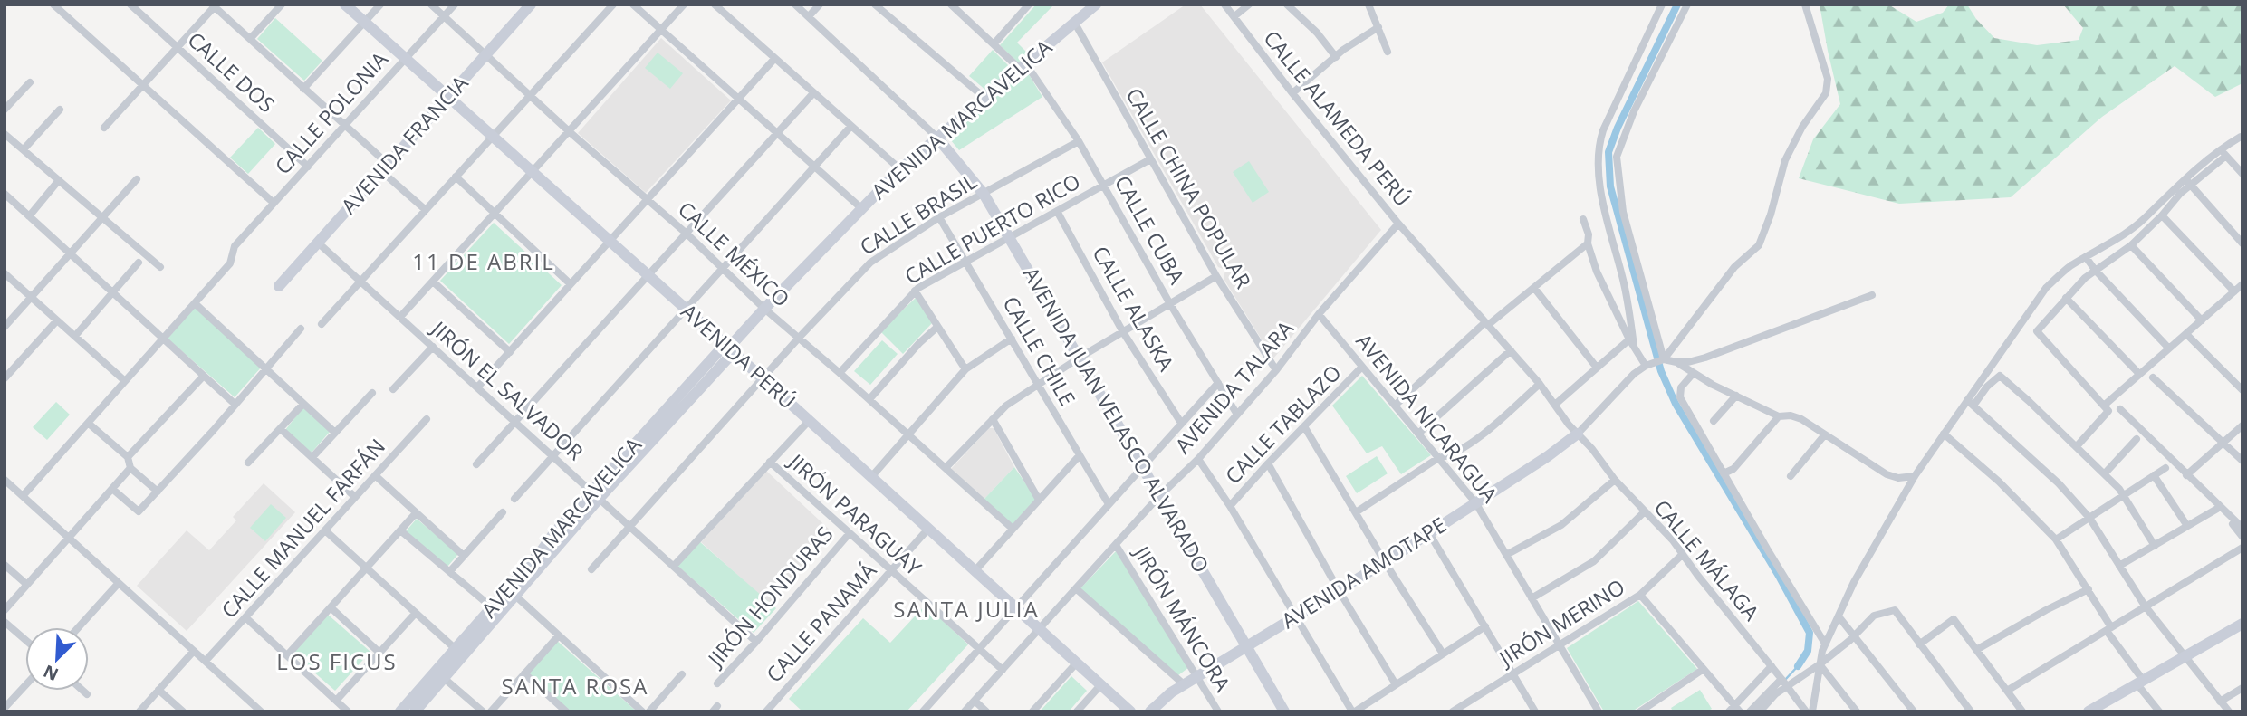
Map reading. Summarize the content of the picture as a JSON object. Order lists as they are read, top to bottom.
{
  "streets": {
    "street": [
      "CALLE DOS",
      "CALLE POLONIA",
      "CALLE ALAMEDA PERÚ",
      "AVENIDA MARCAVELICA",
      "AVENIDA FRANCIA",
      "CALLE CHINA POPULAR",
      "CALLE BRASIL",
      "CALLE PUERTO RICO",
      "CALLE CUBA",
      "CALLE MÉXICO",
      "CALLE ALASKA",
      "CALLE CHILE",
      "AVENIDA PERÚ",
      "AVENIDA TALARA",
      "JIRÓN EL SALVADOR",
      "AVENIDA NICARAGUA",
      "AVENIDA JUAN VELASCO ALVARADO",
      "CALLE TABLAZO",
      "JIRÓN PARAGUAY",
      "CALLE MANUEL FARFÁN",
      "CALLE MÁLAGA",
      "AVENIDA AMOTAPE",
      "JIRÓN HONDURAS",
      "JIRÓN MÁNCORA",
      "CALLE PANAMÁ",
      "JIRÓN MERINO"
    ]
  },
  "crossings": [
    ["CALLE DOS", "CALLE POLONIA"],
    ["CALLE POLONIA", "CALLE MÉXICO"],
    ["CALLE POLONIA", "AVENIDA PERÚ"],
    ["CALLE ALAMEDA PERÚ", "AVENIDA TALARA"],
    ["CALLE ALAMEDA PERÚ", "CALLE MÁLAGA"],
    ["AVENIDA MARCAVELICA", "CALLE CHINA POPULAR"],
    ["AVENIDA MARCAVELICA", "CALLE CUBA"],
    ["AVENIDA MARCAVELICA", "CALLE MÉXICO"],
    ["AVENIDA MARCAVELICA", "AVENIDA PERÚ"],
    ["AVENIDA MARCAVELICA", "JIRÓN EL SALVADOR"],
    ["AVENIDA MARCAVELICA", "AVENIDA JUAN VELASCO ALVARADO"],
    ["AVENIDA FRANCIA", "CALLE MÉXICO"],
    ["AVENIDA FRANCIA", "AVENIDA PERÚ"],
    ["AVENIDA FRANCIA", "JIRÓN EL SALVADOR"],
    ["CALLE CHINA POPULAR", "CALLE PUERTO RICO"],
    ["CALLE CHINA POPULAR", "AVENIDA TALARA"],
    ["CALLE BRASIL", "CALLE CUBA"],
    ["CALLE BRASIL", "CALLE MÉXICO"],
    ["CALLE BRASIL", "CALLE CHILE"],
    ["CALLE BRASIL", "AVENIDA PERÚ"],
    ["CALLE BRASIL", "JIRÓN EL SALVADOR"],
    ["CALLE BRASIL", "AVENIDA JUAN VELASCO ALVARADO"],
    ["CALLE PUERTO RICO", "CALLE CUBA"],
    ["CALLE PUERTO RICO", "CALLE MÉXICO"],
    ["CALLE PUERTO RICO", "CALLE ALASKA"],
    ["CALLE PUERTO RICO", "CALLE CHILE"],
    ["CALLE PUERTO RICO", "AVENIDA JUAN VELASCO ALVARADO"],
    ["CALLE CUBA", "AVENIDA TALARA"],
    ["AVENIDA PERÚ", "AVENIDA TALARA"],
    ["AVENIDA PERÚ", "CALLE PANAMÁ"],
    ["AVENIDA TALARA", "AVENIDA NICARAGUA"],
    ["AVENIDA TALARA", "AVENIDA JUAN VELASCO ALVARADO"],
    ["AVENIDA TALARA", "JIRÓN PARAGUAY"],
    ["AVENIDA TALARA", "JIRÓN MÁNCORA"],
    ["JIRÓN EL SALVADOR", "JIRÓN HONDURAS"],
    ["AVENIDA NICARAGUA", "CALLE TABLAZO"],
    ["AVENIDA NICARAGUA", "AVENIDA AMOTAPE"],
    ["AVENIDA NICARAGUA", "JIRÓN MERINO"],
    ["AVENIDA JUAN VELASCO ALVARADO", "AVENIDA AMOTAPE"],
    ["JIRÓN PARAGUAY", "JIRÓN HONDURAS"],
    ["JIRÓN PARAGUAY", "CALLE PANAMÁ"],
    ["CALLE MÁLAGA", "AVENIDA AMOTAPE"],
    ["CALLE MÁLAGA", "JIRÓN MERINO"],
    ["AVENIDA AMOTAPE", "JIRÓN MÁNCORA"]
  ],
  "districts": [
    "11 DE ABRIL",
    "SANTA JULIA",
    "LOS FICUS",
    "SANTA ROSA"
  ],
  "north": "bottom left"
}
